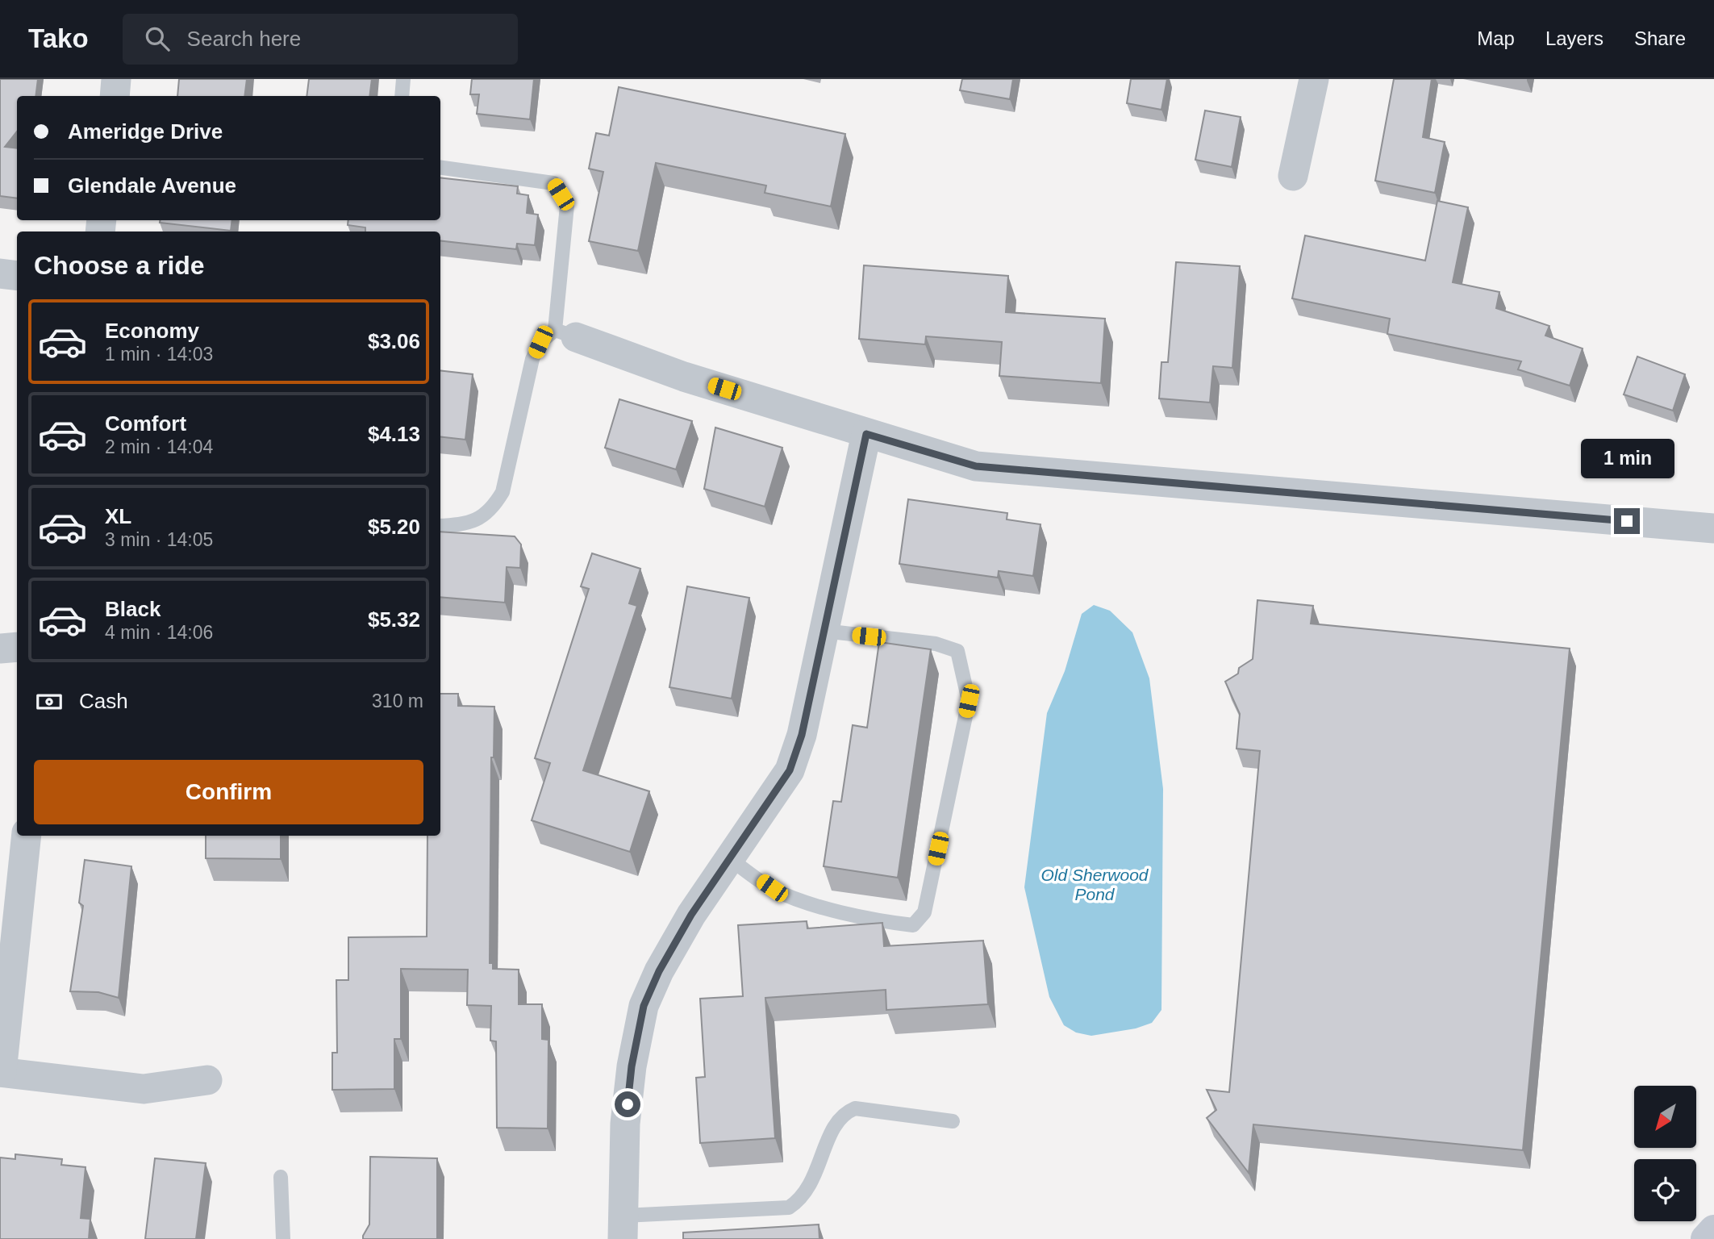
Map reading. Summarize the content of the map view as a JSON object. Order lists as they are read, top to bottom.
{
  "water": ["Old Sherwood Pond"],
  "north": "bottom left",
  "page": {
    "header": "Tako",
    "search": "Search here",
    "nav": ["Map", "Layers", "Share"],
    "banner": ["Ameridge Drive", "Glendale Avenue"],
    "heading": "Choose a ride",
    "list": [
      {
        "name": "Economy",
        "note": "1 min · 14:03",
        "value": "$3.06"
      },
      {
        "name": "Comfort",
        "note": "2 min · 14:04",
        "value": "$4.13"
      },
      {
        "name": "XL",
        "note": "3 min · 14:05",
        "value": "$5.20"
      },
      {
        "name": "Black",
        "note": "4 min · 14:06",
        "value": "$5.32"
      }
    ],
    "bubble": "1 min",
    "pay": ["Cash", "310 m"],
    "buttons": "Confirm"
  }
}
